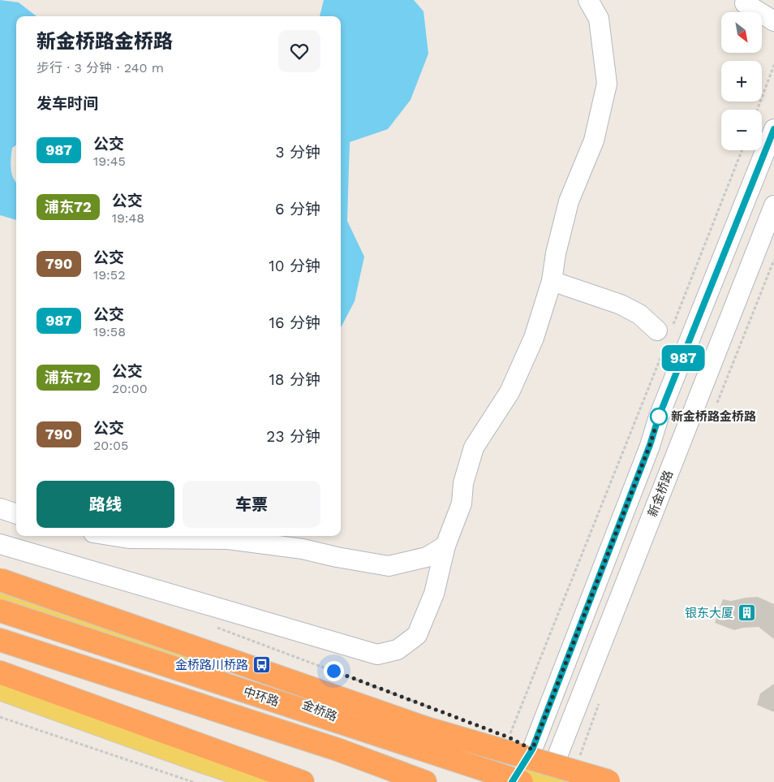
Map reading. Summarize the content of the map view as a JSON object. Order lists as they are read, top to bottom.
{
  "streets": {
    "highway": ["中环路"],
    "main road": ["金桥路"],
    "street": ["新金桥路"]
  },
  "places": {
    "other": ["新金桥路金桥路"],
    "building": ["银东大厦"],
    "bus stop": ["金桥路川桥路"]
  },
  "lines": ["bus line 987"],
  "north": "bottom right",
  "page": {
    "on_map": "987",
    "map_buttons": ["+", "−"],
    "heading": [
      ["新金桥路金桥路", "步行 · 3 分钟 · 240 m"],
      "发车时间"
    ],
    "list": [
      {
        "mark": "987",
        "name": "公交",
        "note": "19:45",
        "value": "3 分钟"
      },
      {
        "mark": "浦东72",
        "name": "公交",
        "note": "19:48",
        "value": "6 分钟"
      },
      {
        "mark": "790",
        "name": "公交",
        "note": "19:52",
        "value": "10 分钟"
      },
      {
        "mark": "987",
        "name": "公交",
        "note": "19:58",
        "value": "16 分钟"
      },
      {
        "mark": "浦东72",
        "name": "公交",
        "note": "20:00",
        "value": "18 分钟"
      },
      {
        "mark": "790",
        "name": "公交",
        "note": "20:05",
        "value": "23 分钟"
      }
    ],
    "buttons": ["路线", "车票"]
  }
}
